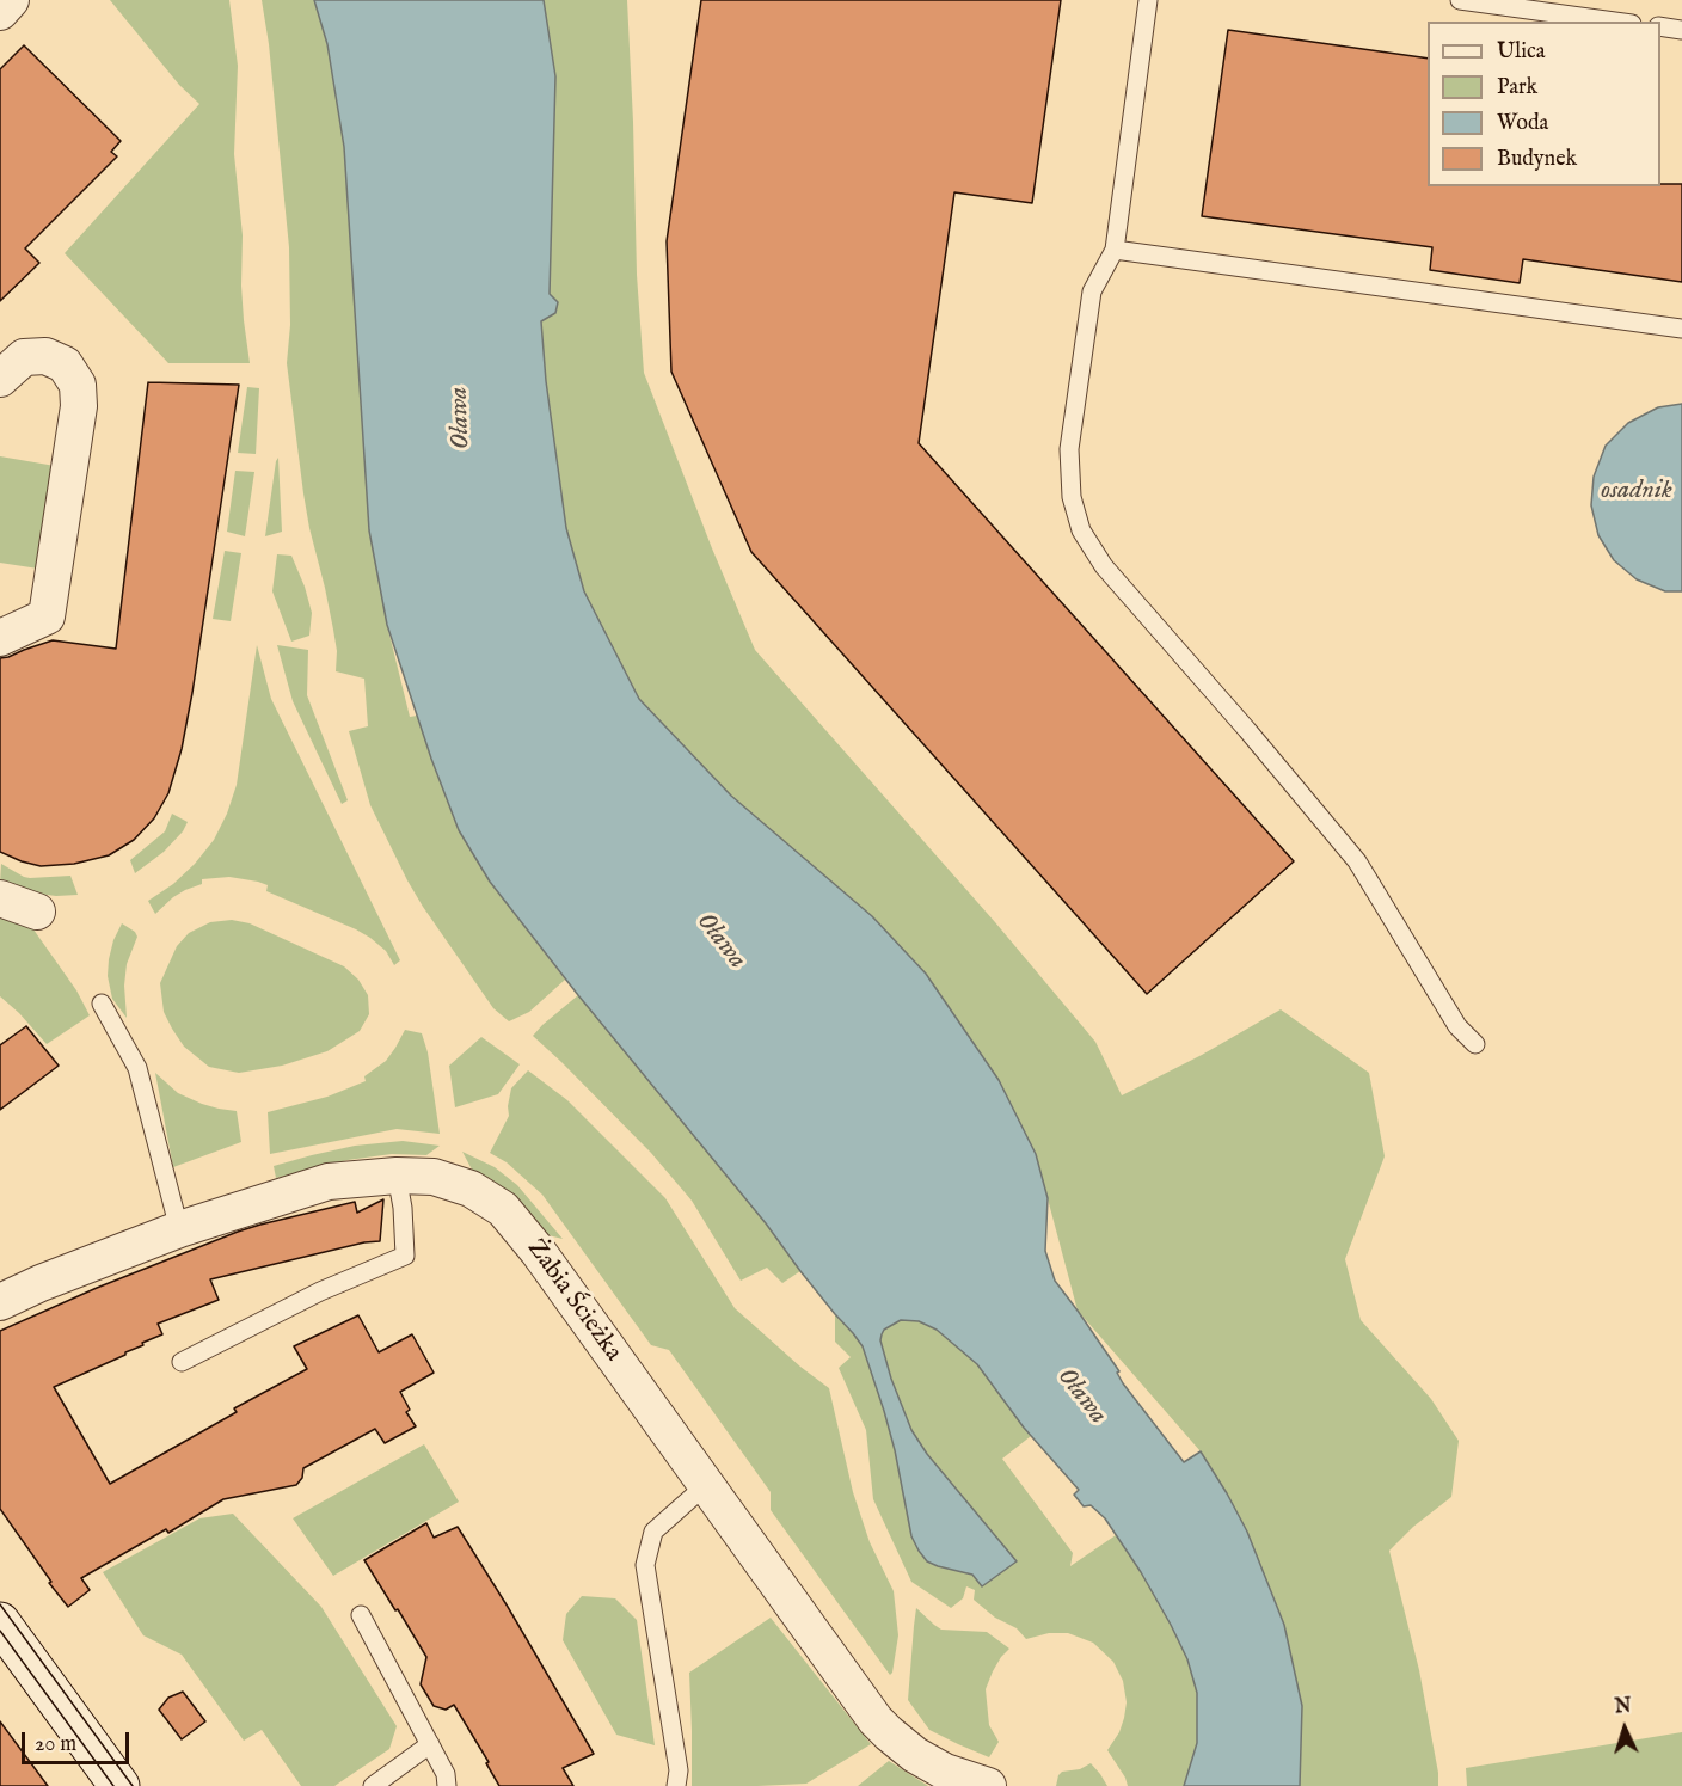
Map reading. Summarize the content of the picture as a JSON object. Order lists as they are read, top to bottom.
{
  "streets": {
    "street": ["Żabia Ścieżka"]
  },
  "water": ["Oława", "osadnik"],
  "legend": [
    "Ulica",
    "Park",
    "Woda",
    "Budynek"
  ],
  "scale_bar": "20 m",
  "north": "top"
}
